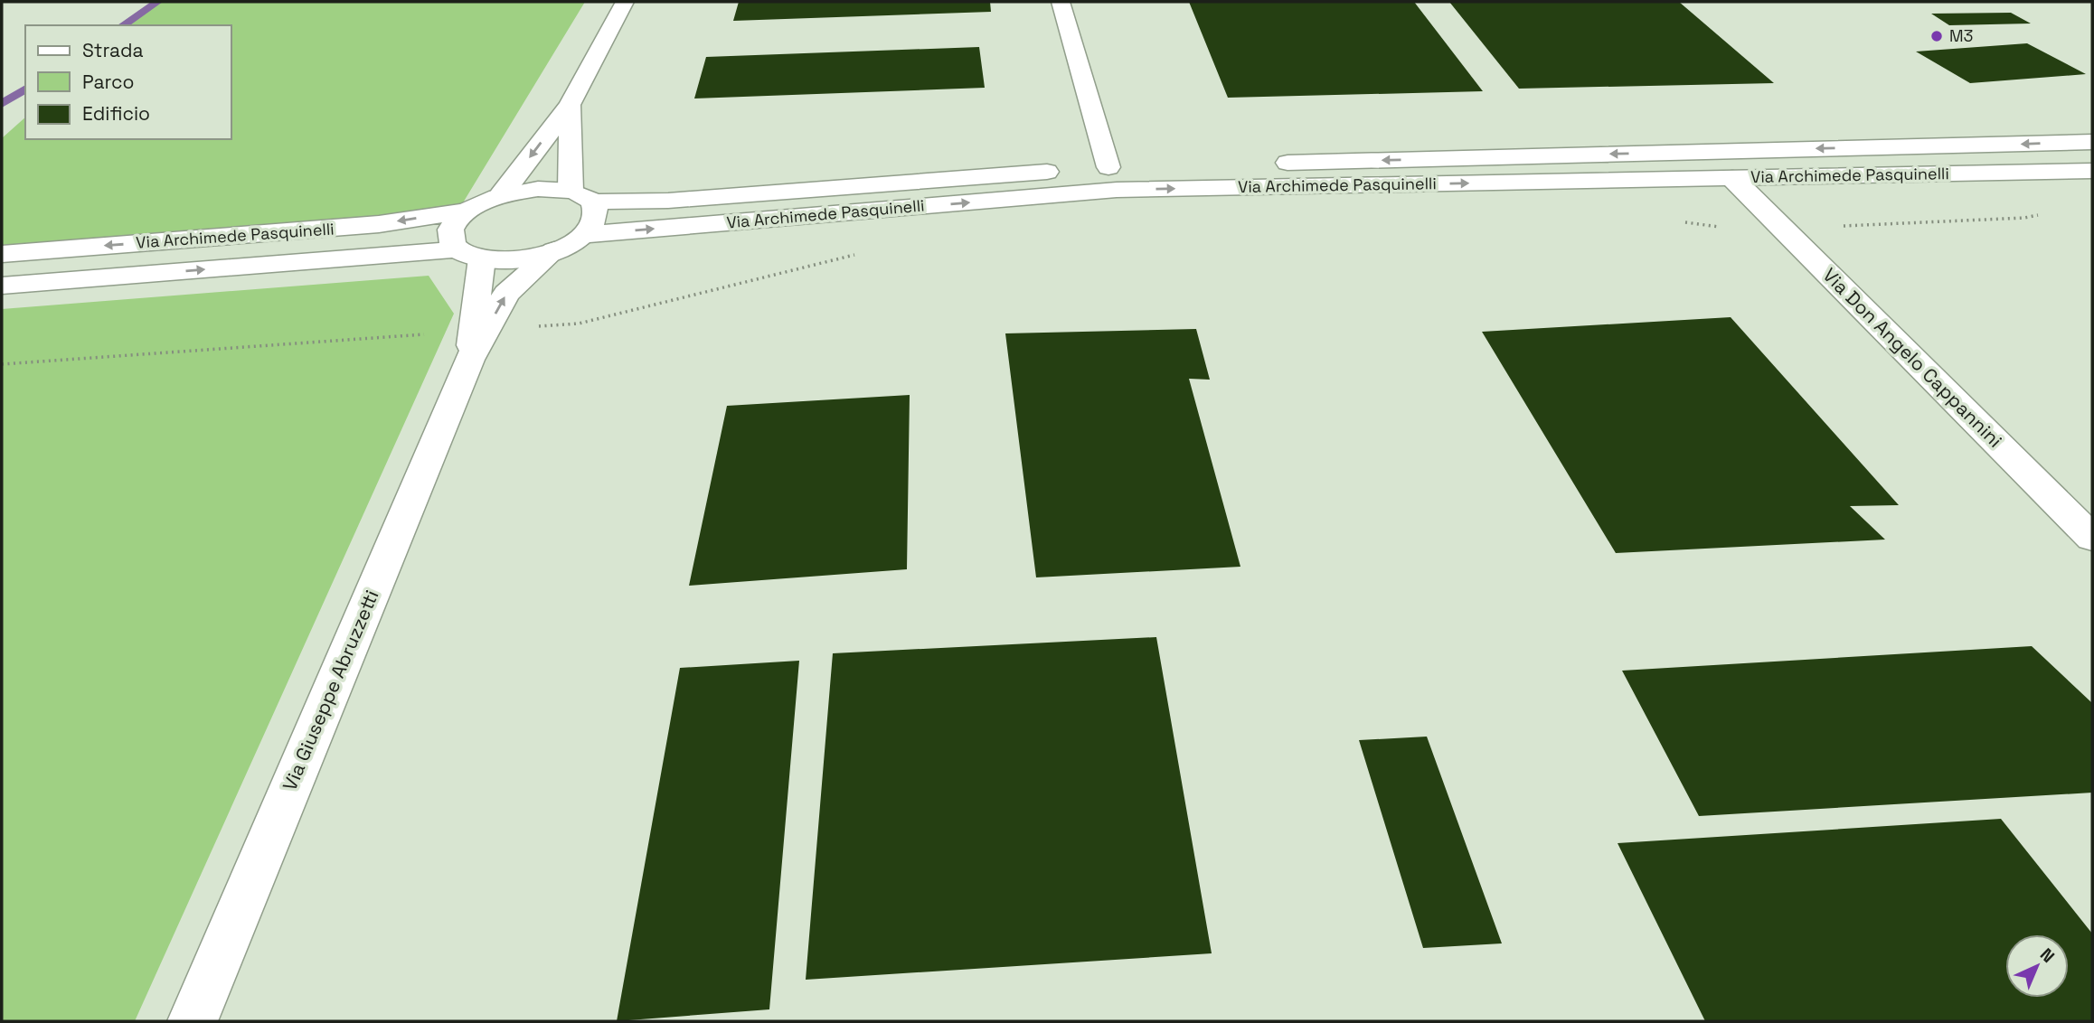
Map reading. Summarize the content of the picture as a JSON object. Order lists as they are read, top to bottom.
{
  "streets": {
    "main road": ["Via Archimede Pasquinelli", "Via Don Angelo Cappannini", "Via Giuseppe Abruzzetti"]
  },
  "crossings": [
    ["Via Archimede Pasquinelli", "Via Don Angelo Cappannini"],
    ["Via Archimede Pasquinelli", "Via Giuseppe Abruzzetti"]
  ],
  "places": ["M3"],
  "legend": ["Strada", "Parco", "Edificio"],
  "north": "top right"
}
